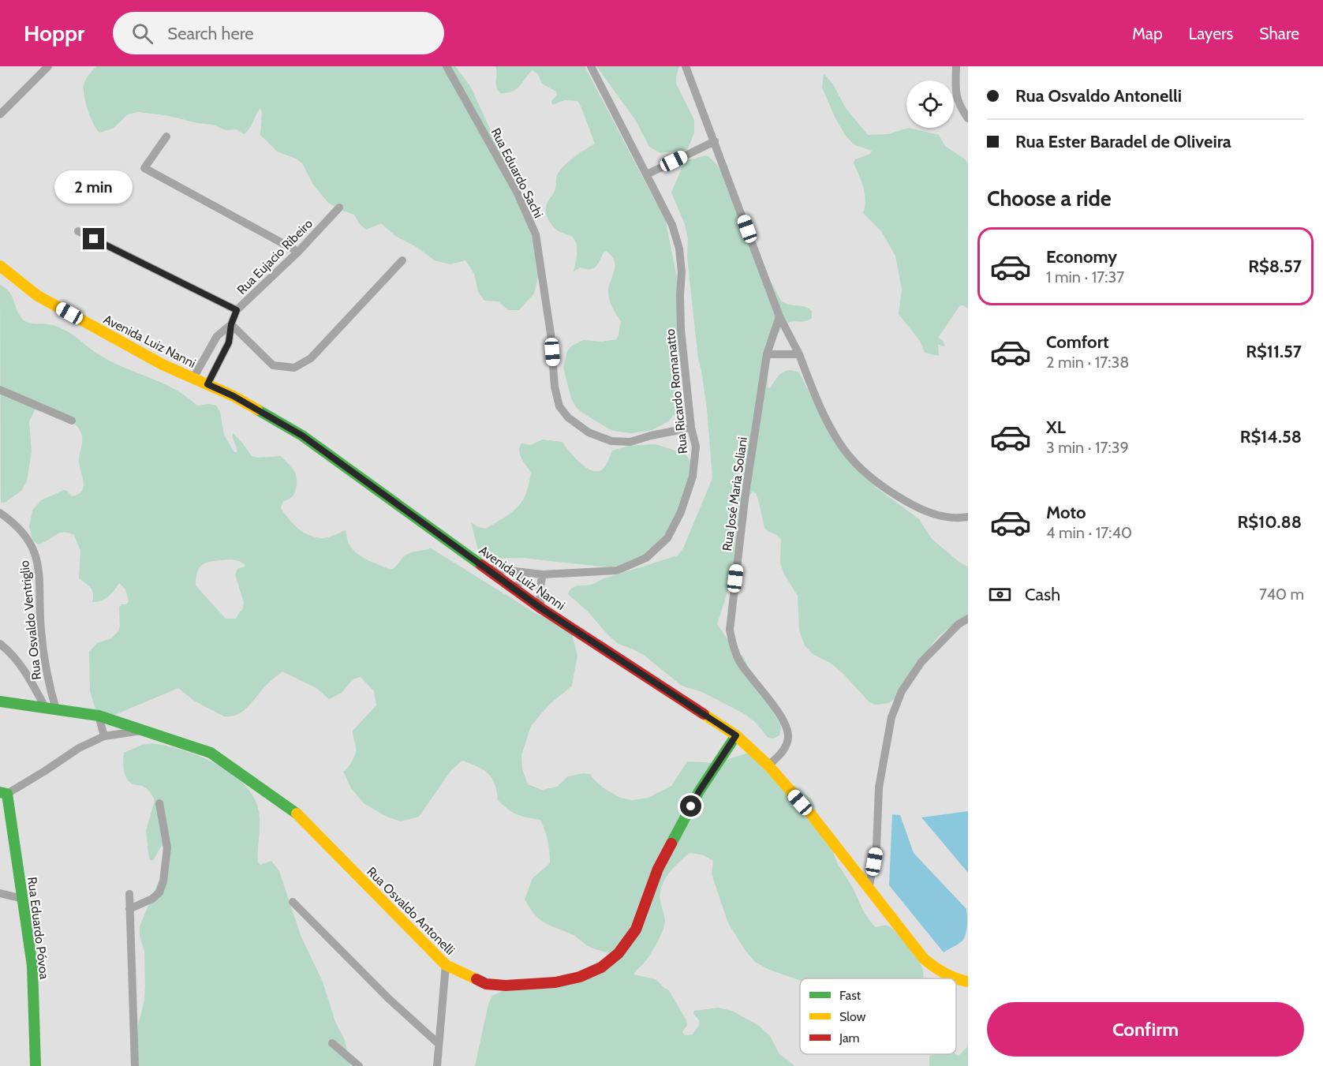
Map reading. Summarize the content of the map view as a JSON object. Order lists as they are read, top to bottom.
{
  "streets": {
    "street": [
      "Rua Eduardo Sachi",
      "Rua Eujacio Ribeiro",
      "Avenida Luiz Nanni",
      "Rua Ricardo Romanatto",
      "Rua José Maria Soliani",
      "Rua Osvaldo Ventriglio",
      "Rua Osvaldo Antonelli",
      "Rua Eduardo Póvoa"
    ]
  },
  "crossings": [
    ["Rua Eduardo Sachi", "Rua Ricardo Romanatto"],
    ["Rua Eujacio Ribeiro", "Avenida Luiz Nanni"],
    ["Avenida Luiz Nanni", "Rua Ricardo Romanatto"],
    ["Avenida Luiz Nanni", "Rua José Maria Soliani"],
    ["Avenida Luiz Nanni", "Rua Osvaldo Antonelli"],
    ["Rua Osvaldo Ventriglio", "Rua Osvaldo Antonelli"]
  ],
  "legend": ["Fast", "Slow", "Jam"],
  "page": {
    "header": "Hoppr",
    "search": "Search here",
    "nav": ["Map", "Layers", "Share"],
    "banner": ["Rua Osvaldo Antonelli", "Rua Ester Baradel de Oliveira"],
    "bubble": "2 min",
    "heading": "Choose a ride",
    "list": [
      {
        "name": "Economy",
        "note": "1 min · 17:37",
        "value": "R$8.57"
      },
      {
        "name": "Comfort",
        "note": "2 min · 17:38",
        "value": "R$11.57"
      },
      {
        "name": "XL",
        "note": "3 min · 17:39",
        "value": "R$14.58"
      },
      {
        "name": "Moto",
        "note": "4 min · 17:40",
        "value": "R$10.88"
      }
    ],
    "pay": ["Cash", "740 m"],
    "buttons": "Confirm"
  }
}
